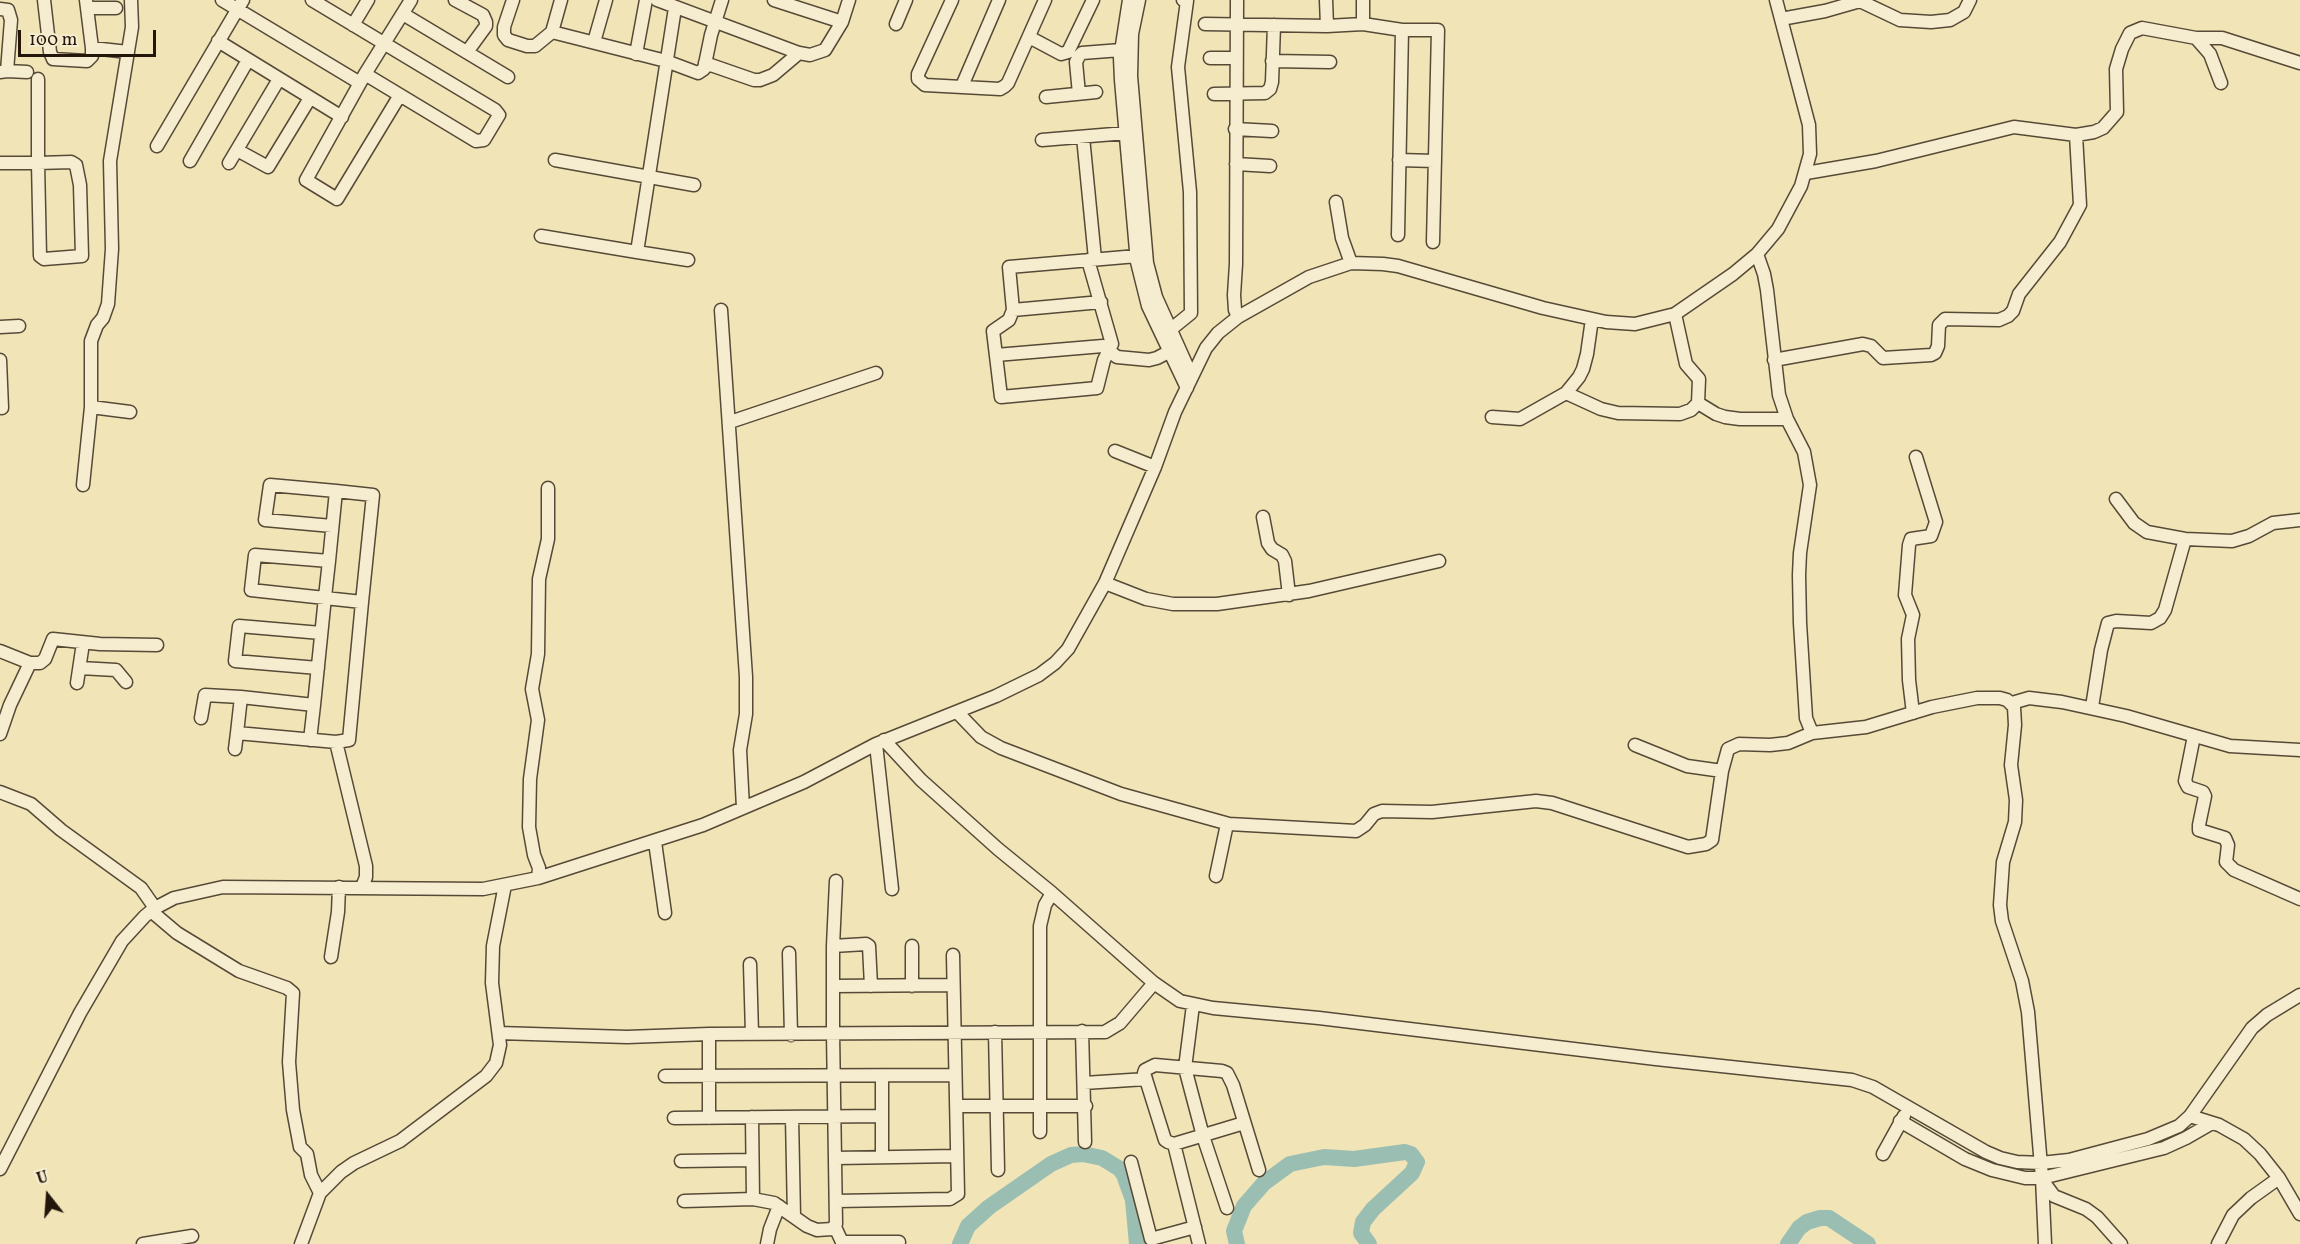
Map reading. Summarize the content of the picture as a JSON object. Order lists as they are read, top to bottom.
{
  "scale_bar": "100 m",
  "north": "top"
}
